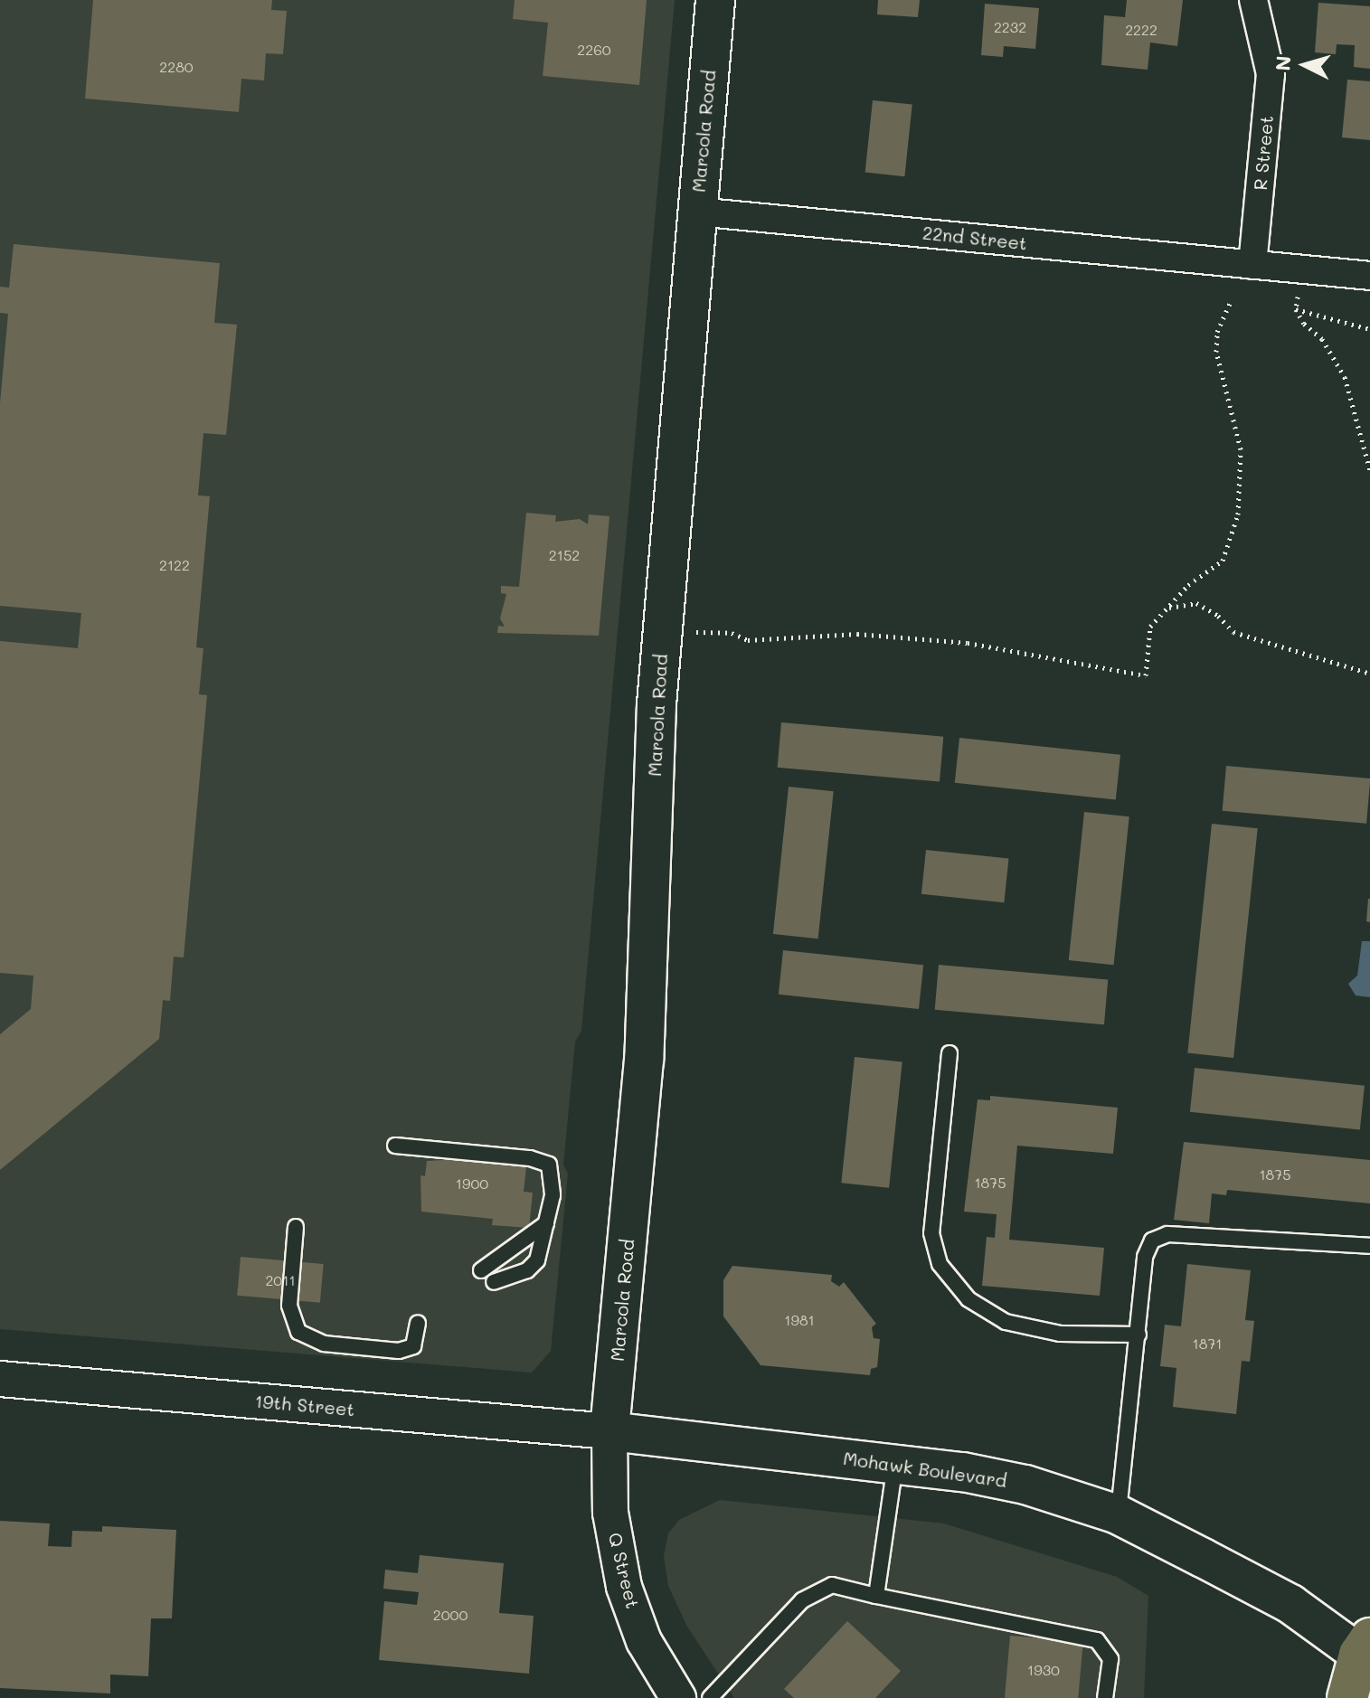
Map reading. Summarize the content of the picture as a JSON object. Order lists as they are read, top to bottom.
{
  "streets": {
    "main road": ["Marcola Road", "Mohawk Boulevard"],
    "street": [
      "R Street",
      "22nd Street",
      "19th Street",
      "Q Street"
    ]
  },
  "crossings": [
    ["Marcola Road", "22nd Street"],
    ["Marcola Road", "19th Street"],
    ["Marcola Road", "Mohawk Boulevard"],
    ["Marcola Road", "Q Street"],
    ["R Street", "22nd Street"],
    ["19th Street", "Mohawk Boulevard"],
    ["19th Street", "Q Street"],
    ["Mohawk Boulevard", "Q Street"]
  ],
  "house_numbers": [
    "2232",
    "2222",
    "2260",
    "2280",
    "2152",
    "2122",
    "1875",
    "1875",
    "1900",
    "2011",
    "1981",
    "1871",
    "2000",
    "1930"
  ],
  "north": "left"
}
